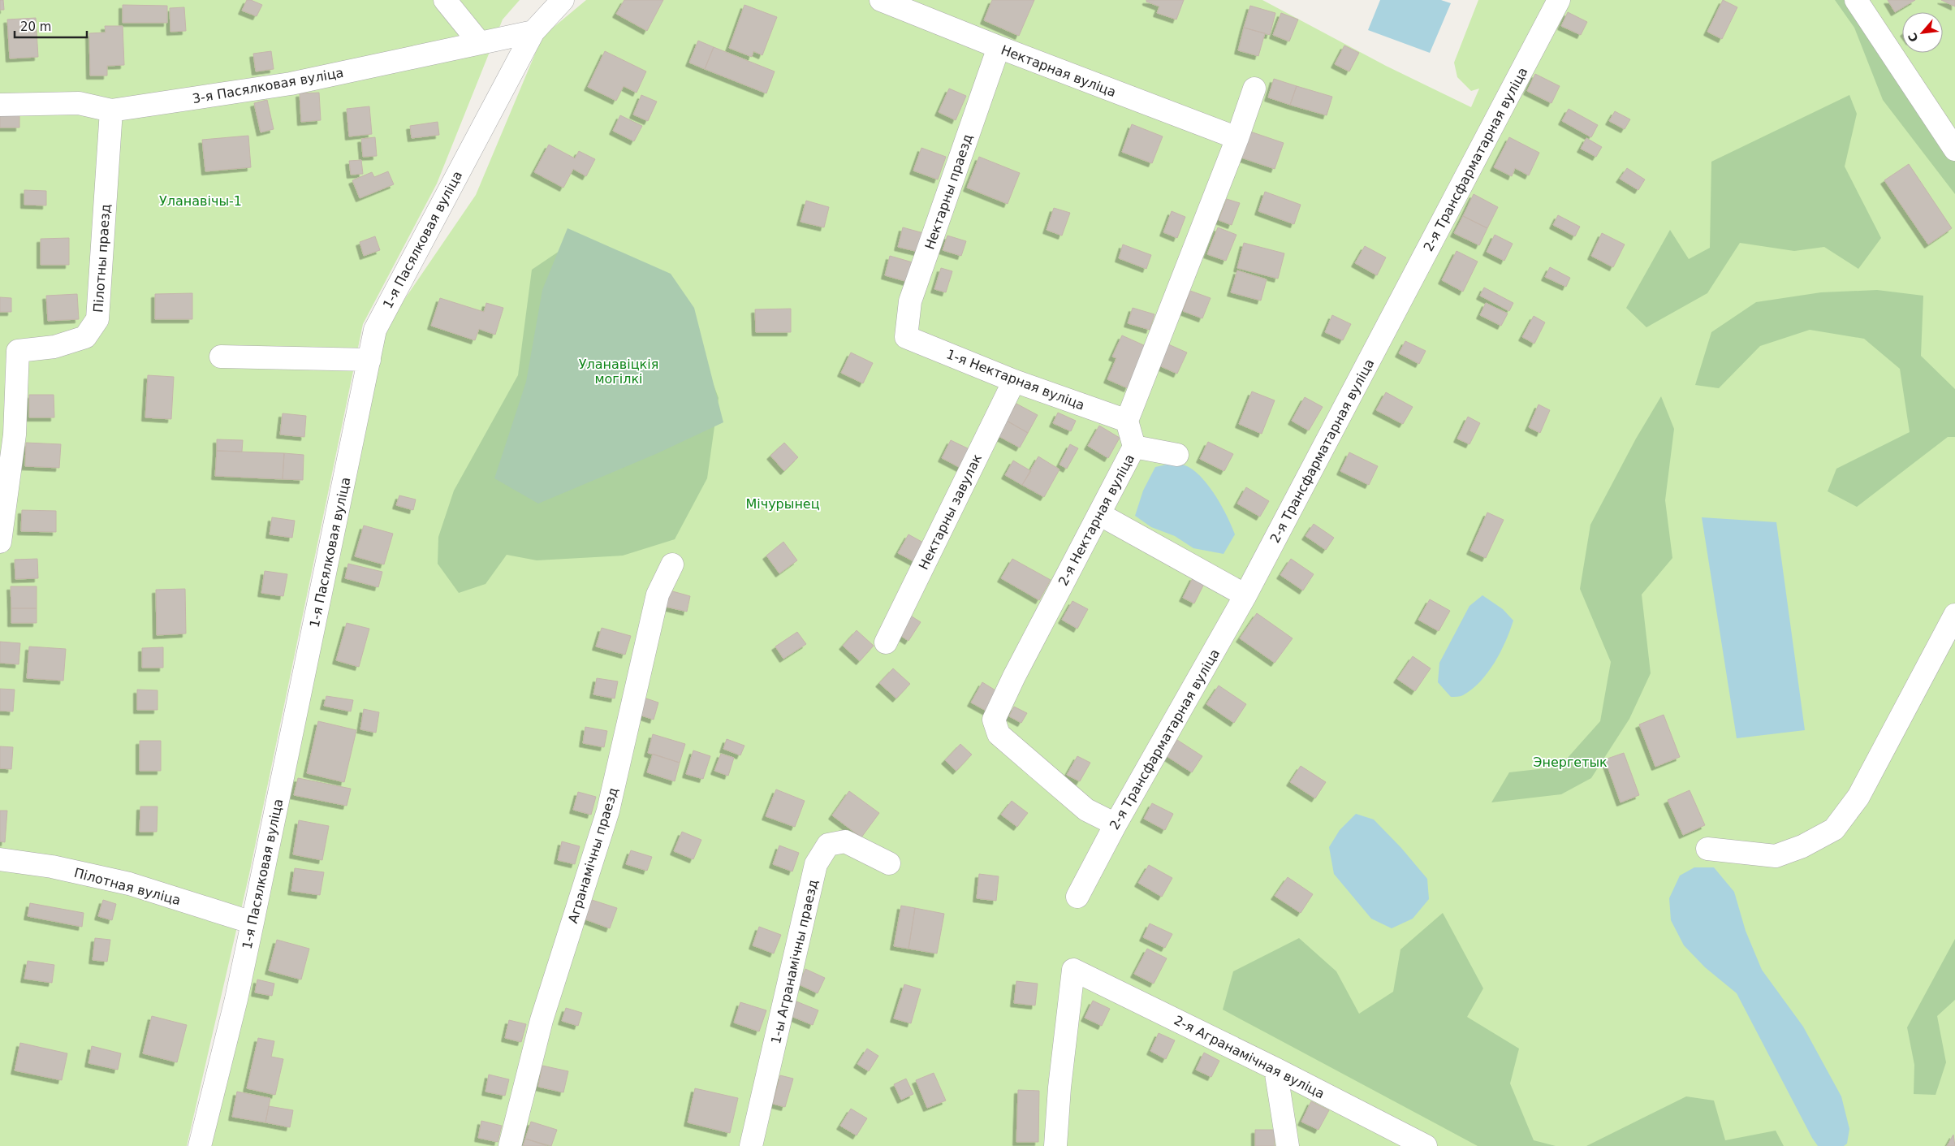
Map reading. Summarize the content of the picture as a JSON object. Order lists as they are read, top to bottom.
{
  "streets": {
    "street": [
      "Нектарная вуліца",
      "3-я Пасялковая вуліца",
      "2-я Трансфарматарная вуліца",
      "Нектарны праезд",
      "1-я Пасялковая вуліца",
      "Пілотны праезд",
      "1-я Нектарная вуліца",
      "Нектарны завулак",
      "2-я Нектарная вуліца",
      "Агранамічны праезд",
      "Пілотная вуліца",
      "1-ы Агранамічны праезд",
      "2-я Агранамічная вуліца"
    ]
  },
  "crossings": [
    ["Нектарная вуліца", "Нектарны праезд"],
    ["3-я Пасялковая вуліца", "1-я Пасялковая вуліца"],
    ["3-я Пасялковая вуліца", "Пілотны праезд"],
    ["2-я Трансфарматарная вуліца", "2-я Нектарная вуліца"],
    ["Нектарны праезд", "1-я Нектарная вуліца"],
    ["1-я Пасялковая вуліца", "Пілотная вуліца"],
    ["1-я Нектарная вуліца", "Нектарны завулак"],
    ["1-я Нектарная вуліца", "2-я Нектарная вуліца"]
  ],
  "parks": [
    "Уланавічы-1",
    "Уланавіцкія могілкі",
    "Мічурынец",
    "Энергетык"
  ],
  "scale_bar": "20 m",
  "north": "bottom left"
}
